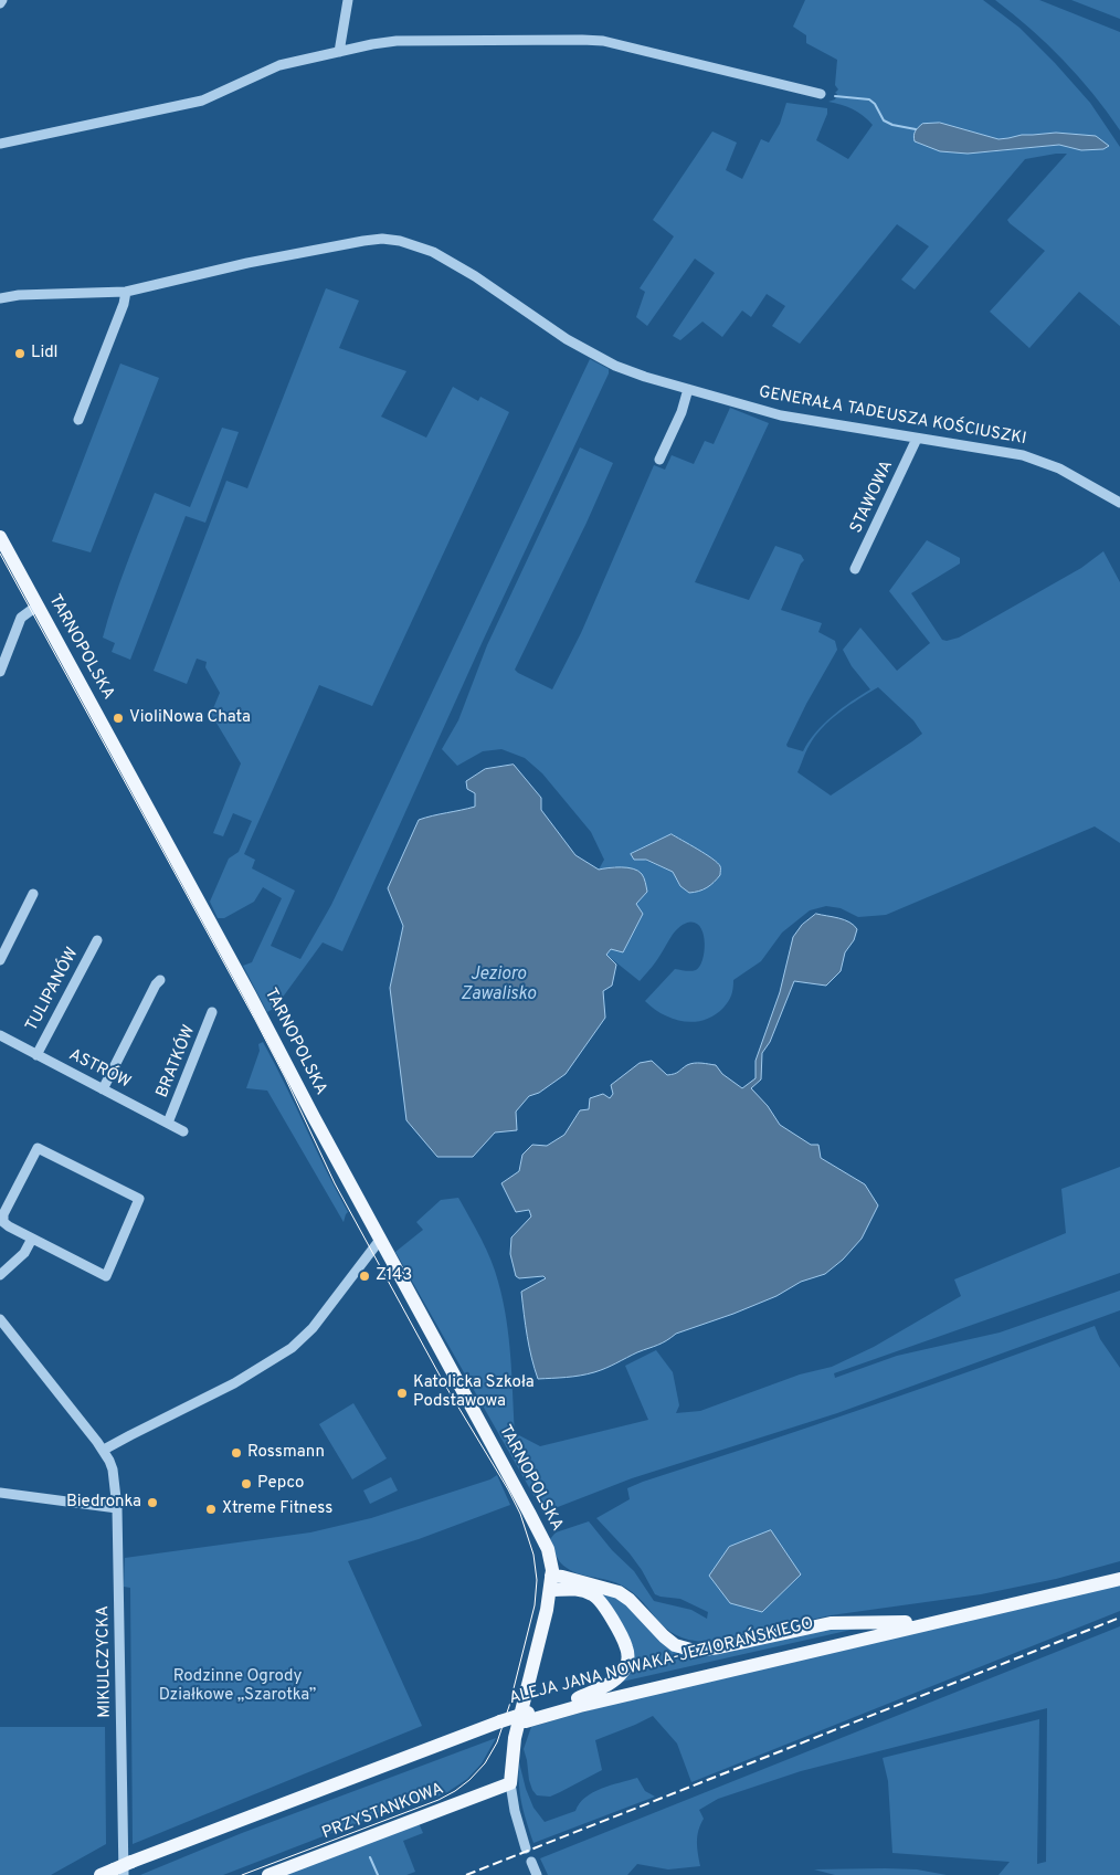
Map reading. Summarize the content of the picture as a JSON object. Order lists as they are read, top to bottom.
{
  "streets": {
    "main road": ["TARNOPOLSKA", "ALEJA JANA NOWAKA-JEZIORAŃSKIEGO", "PRZYSTANKOWA"],
    "street": [
      "GENERAŁA TADEUSZA KOŚCIUSZKI",
      "STAWOWA",
      "TULIPANÓW",
      "BRATKÓW",
      "ASTRÓW",
      "MIKULCZYCKA"
    ]
  },
  "crossings": [
    ["GENERAŁA TADEUSZA KOŚCIUSZKI", "STAWOWA"],
    ["TULIPANÓW", "ASTRÓW"],
    ["BRATKÓW", "ASTRÓW"],
    ["MIKULCZYCKA", "ALEJA JANA NOWAKA-JEZIORAŃSKIEGO"]
  ],
  "water": ["Jezioro Zawalisko"],
  "parks": ["Rodzinne Ogrody Działkowe „Szarotka”"],
  "places": [
    "Lidl",
    "VioliNowa Chata",
    "Z143",
    "Katolicka Szkoła Podstawowa",
    "Rossmann",
    "Pepco",
    "Biedronka",
    "Xtreme Fitness"
  ]
}
